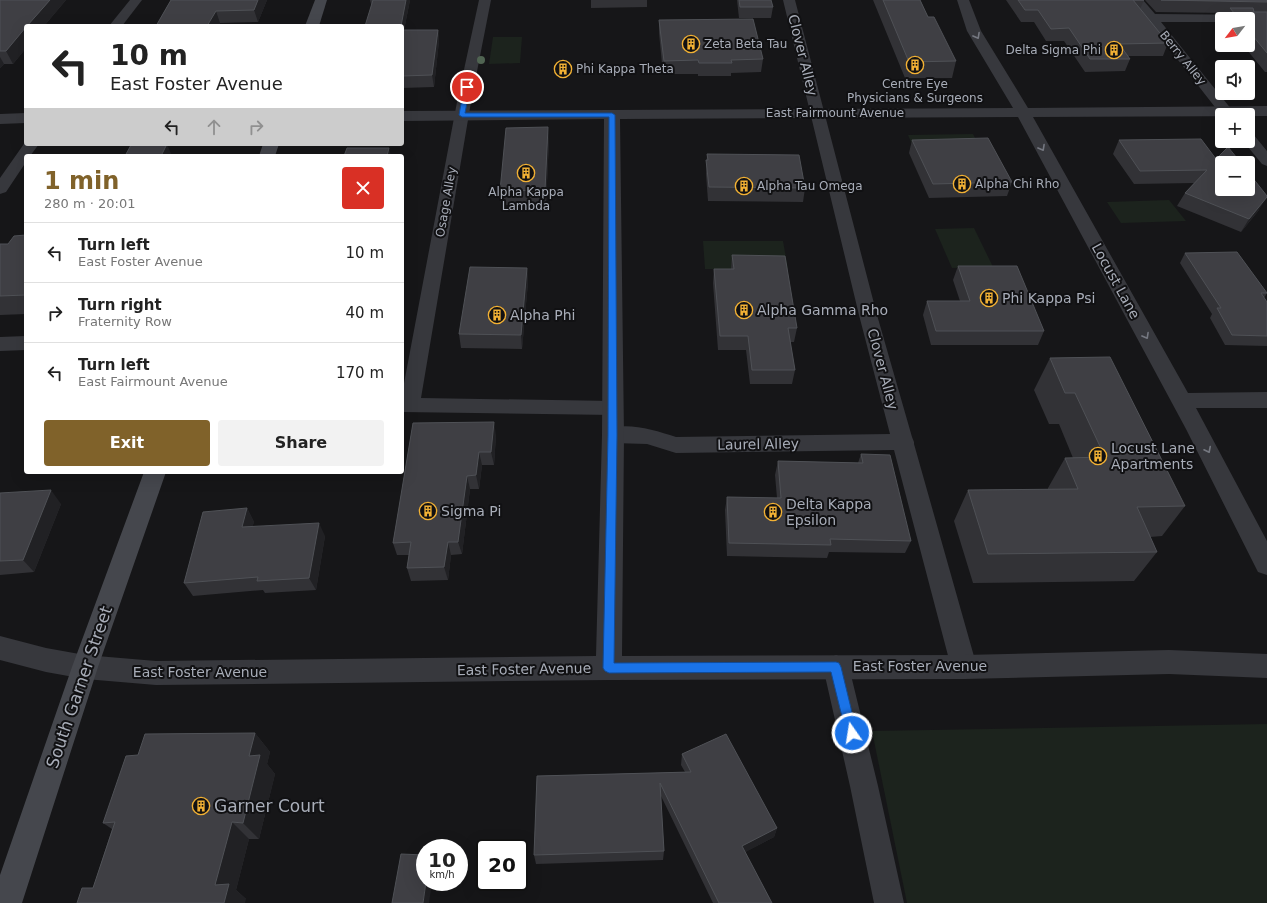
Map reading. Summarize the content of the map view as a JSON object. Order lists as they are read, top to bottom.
{
  "streets": {
    "street": [
      "East Fairmount Avenue",
      "Locust Lane",
      "East Foster Avenue",
      "South Garner Street"
    ],
    "lane": [
      "Clover Alley",
      "Berry Alley",
      "Osage Alley",
      "Laurel Alley"
    ]
  },
  "crossings": [
    ["Clover Alley", "East Fairmount Avenue"],
    ["Clover Alley", "Laurel Alley"],
    ["Clover Alley", "East Foster Avenue"],
    ["East Fairmount Avenue", "Osage Alley"],
    ["East Fairmount Avenue", "Locust Lane"],
    ["East Foster Avenue", "South Garner Street"]
  ],
  "one_way": ["Locust Lane"],
  "places": {
    "building": [
      "Zeta Beta Tau",
      "Delta Sigma Phi",
      "Centre Eye Physicians & Surgeons",
      "Phi Kappa Theta",
      "Alpha Kappa Lambda",
      "Alpha Chi Rho",
      "Alpha Tau Omega",
      "Phi Kappa Psi",
      "Alpha Gamma Rho",
      "Alpha Phi",
      "Locust Lane Apartments",
      "Sigma Pi",
      "Delta Kappa Epsilon",
      "Garner Court"
    ]
  },
  "north": "bottom left",
  "page": {
    "map_buttons": ["+", "−"],
    "turn": ["10 m", "East Foster Avenue"],
    "heading": ["1 min", "280 m · 20:01"],
    "list": [
      {
        "name": "Turn left",
        "note": "East Foster Avenue",
        "value": "10 m"
      },
      {
        "name": "Turn right",
        "note": "Fraternity Row",
        "value": "40 m"
      },
      {
        "name": "Turn left",
        "note": "East Fairmount Avenue",
        "value": "170 m"
      }
    ],
    "buttons": ["Exit", "Share"],
    "speed": "10 km/h",
    "limit": "20"
  }
}
